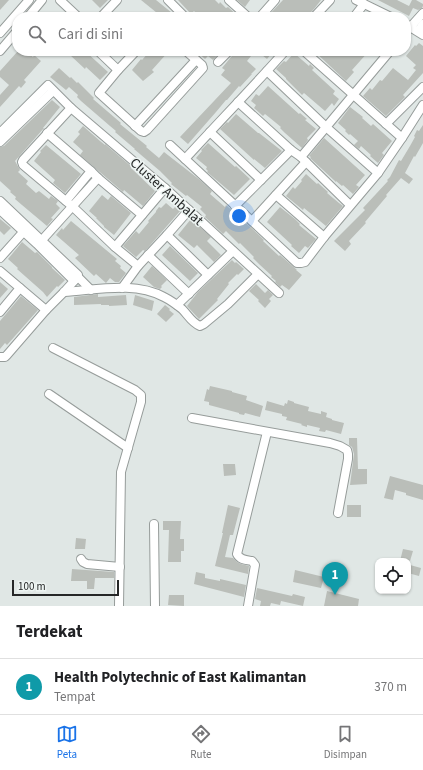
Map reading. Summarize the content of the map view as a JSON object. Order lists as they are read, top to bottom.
{
  "streets": {
    "street": ["Cluster Ambalat"]
  },
  "scale_bar": "100 m",
  "page": {
    "search": "Cari di sini",
    "pins": "1",
    "scale": "100 m",
    "heading": "Terdekat",
    "list": [
      {
        "mark": "1",
        "name": "Health Polytechnic of East Kalimantan",
        "note": "Tempat",
        "value": "370 m"
      }
    ],
    "nav": ["Peta", "Rute", "Disimpan"]
  }
}
